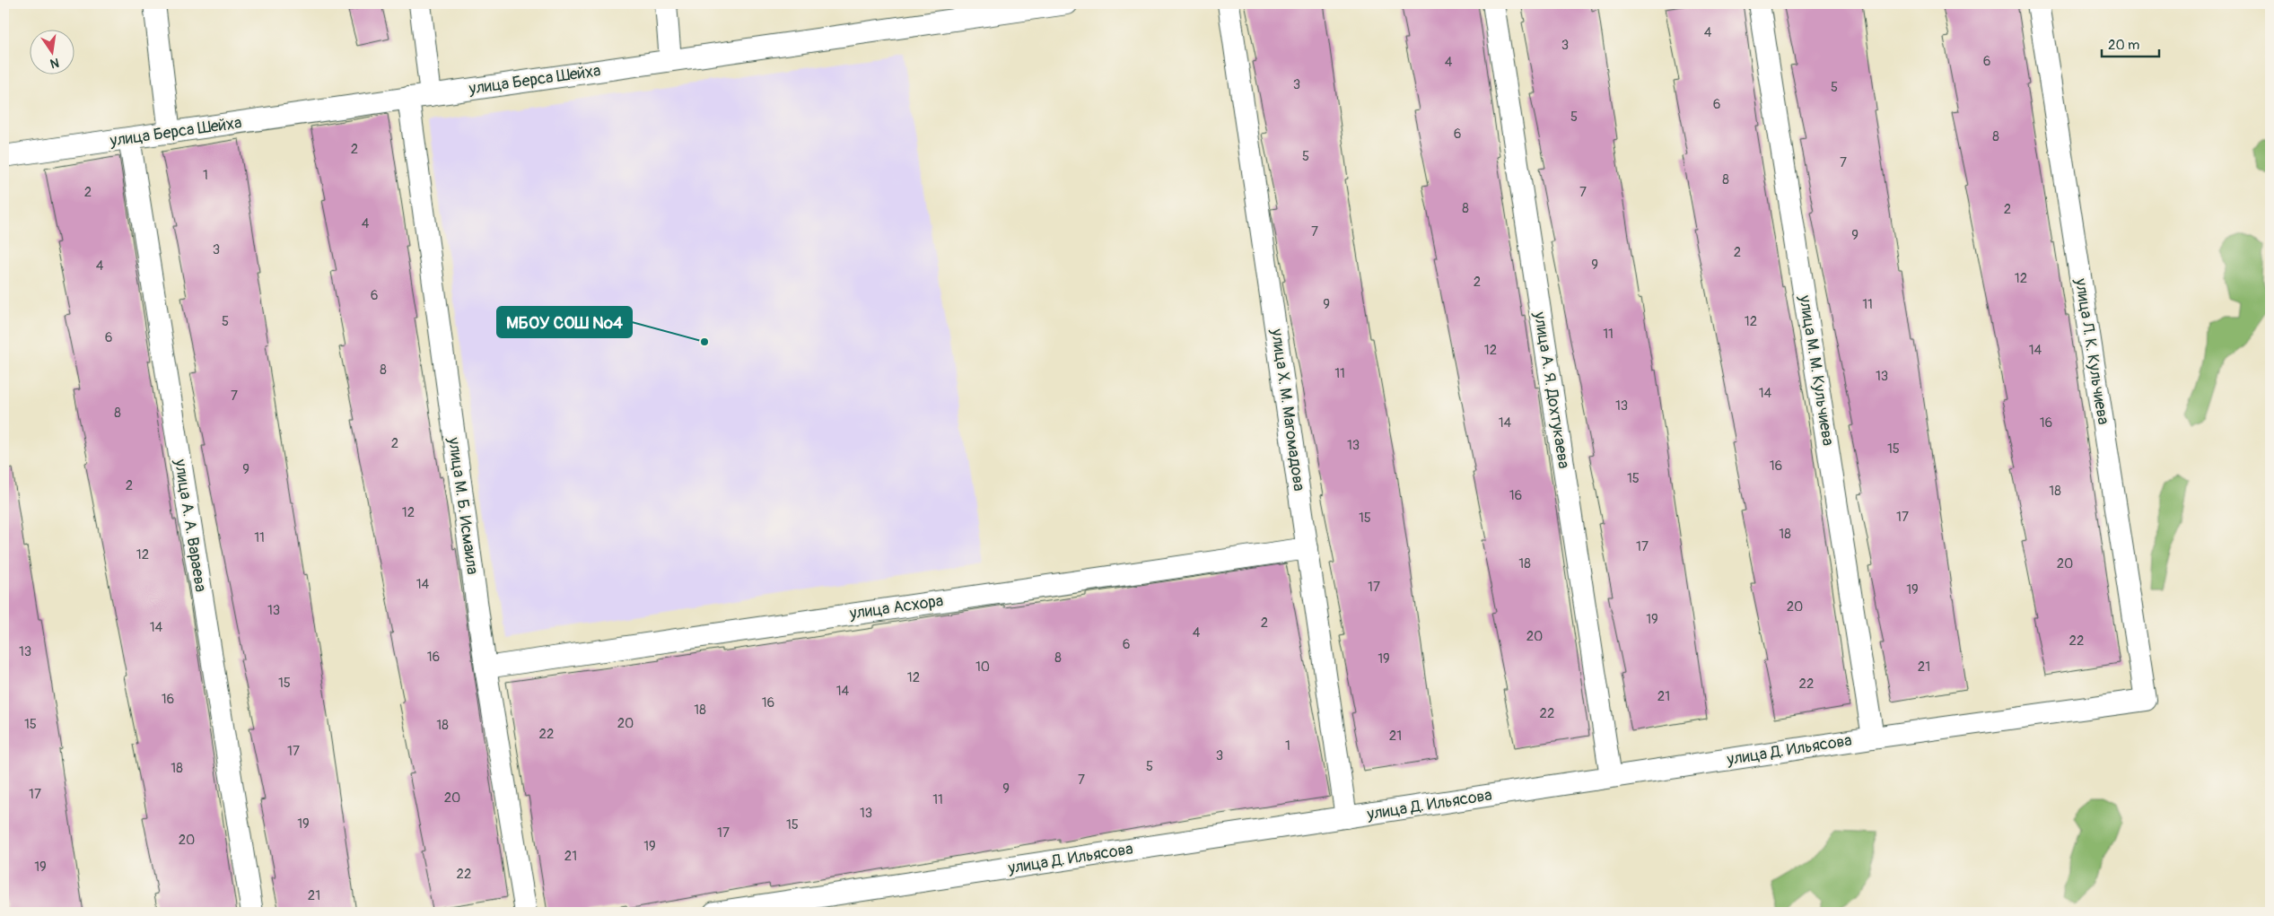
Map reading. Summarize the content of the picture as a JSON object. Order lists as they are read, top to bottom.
{
  "streets": {
    "street": [
      "улица Берса Шейха",
      "улица Л. К. Кульчиева",
      "улица М. М. Кульчиева",
      "улица А. Я. Дохтукаева",
      "улица Х. М. Магомадова",
      "улица М. Б. Исмаила",
      "улица А. А. Вараева",
      "улица Асхора",
      "улица Д. Ильясова"
    ]
  },
  "crossings": [
    ["улица Берса Шейха", "улица М. Б. Исмаила"],
    ["улица Берса Шейха", "улица А. А. Вараева"],
    ["улица Л. К. Кульчиева", "улица Д. Ильясова"],
    ["улица М. М. Кульчиева", "улица Д. Ильясова"],
    ["улица А. Я. Дохтукаева", "улица Д. Ильясова"],
    ["улица Х. М. Магомадова", "улица Асхора"],
    ["улица Х. М. Магомадова", "улица Д. Ильясова"],
    ["улица М. Б. Исмаила", "улица Асхора"]
  ],
  "places": ["МБОУ СОШ №4"],
  "house_numbers": [
    "4",
    "3",
    "6",
    "4",
    "3",
    "5",
    "6",
    "5",
    "6",
    "8",
    "2",
    "5",
    "7",
    "1",
    "8",
    "2",
    "7",
    "8",
    "2",
    "4",
    "7",
    "9",
    "3",
    "2",
    "9",
    "4",
    "12",
    "2",
    "6",
    "9",
    "11",
    "5",
    "12",
    "11",
    "6",
    "12",
    "14",
    "8",
    "11",
    "13",
    "14",
    "7",
    "13",
    "8",
    "14",
    "16",
    "2",
    "13",
    "15",
    "16",
    "9",
    "15",
    "2",
    "18",
    "16",
    "12",
    "17",
    "15",
    "18",
    "11",
    "17",
    "12",
    "18",
    "20",
    "14",
    "17",
    "19",
    "20",
    "13",
    "19",
    "2",
    "14",
    "4",
    "20",
    "22",
    "6",
    "13",
    "16",
    "8",
    "19",
    "10",
    "21",
    "12",
    "15",
    "22",
    "14",
    "21",
    "16",
    "16",
    "18",
    "22",
    "20",
    "15",
    "18",
    "22",
    "21",
    "1",
    "17",
    "3",
    "5",
    "18",
    "7",
    "9",
    "17",
    "20",
    "11",
    "13",
    "19",
    "15",
    "17",
    "20",
    "19",
    "21",
    "19",
    "22",
    "21"
  ],
  "scale_bar": "20 m",
  "north": "bottom"
}
